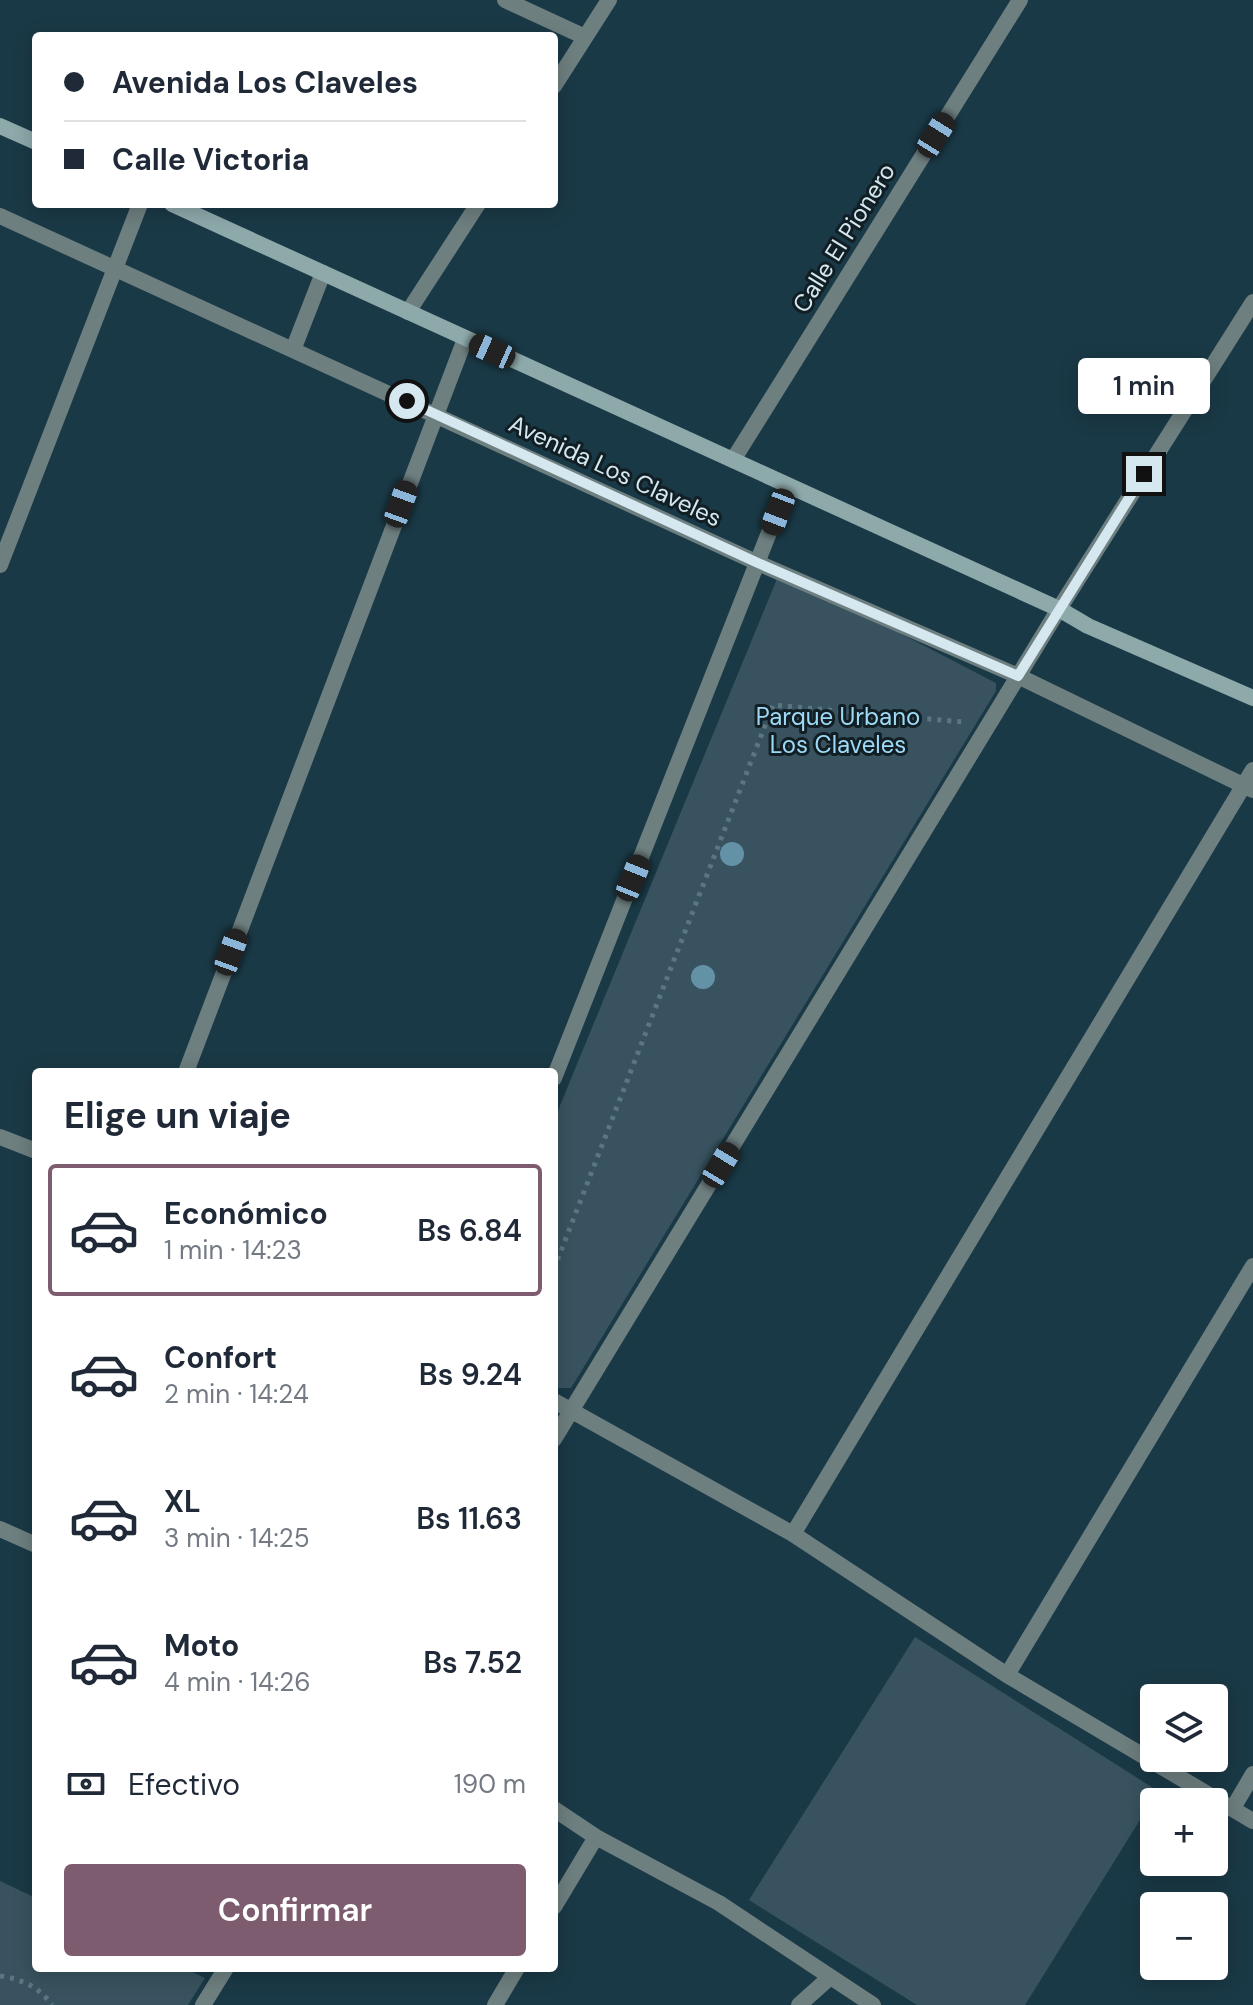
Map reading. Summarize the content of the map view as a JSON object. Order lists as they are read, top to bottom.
{
  "streets": {
    "street": ["Calle El Pionero", "Avenida Los Claveles"]
  },
  "parks": ["Parque Urbano Los Claveles"],
  "page": {
    "banner": ["Avenida Los Claveles", "Calle Victoria"],
    "bubble": "1 min",
    "heading": "Elige un viaje",
    "list": [
      {
        "name": "Económico",
        "note": "1 min · 14:23",
        "value": "Bs 6.84"
      },
      {
        "name": "Confort",
        "note": "2 min · 14:24",
        "value": "Bs 9.24"
      },
      {
        "name": "XL",
        "note": "3 min · 14:25",
        "value": "Bs 11.63"
      },
      {
        "name": "Moto",
        "note": "4 min · 14:26",
        "value": "Bs 7.52"
      }
    ],
    "map_buttons": ["+", "−"],
    "pay": ["Efectivo", "190 m"],
    "buttons": "Confirmar"
  }
}
